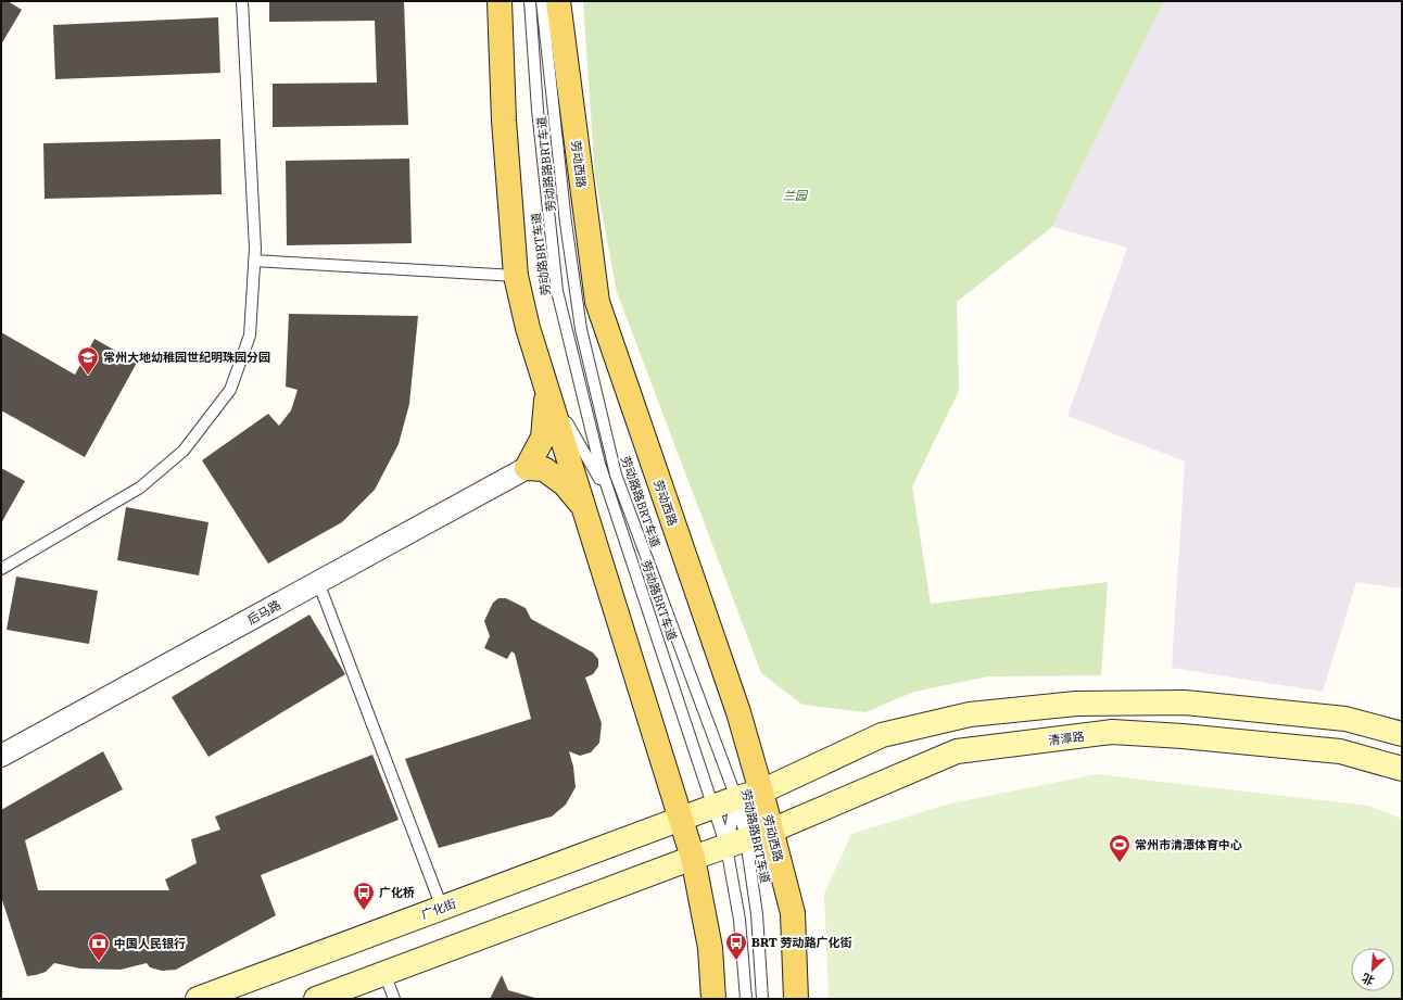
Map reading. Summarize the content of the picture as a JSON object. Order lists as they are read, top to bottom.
{
  "streets": {
    "main road": ["劳动西路", "清潭路", "广化街"],
    "street": ["后马路"],
    "lane": ["劳动路路BRT车道", "劳动路BRT车道"]
  },
  "crossings": [
    ["劳动路路BRT车道", "劳动路BRT车道"],
    ["劳动路路BRT车道", "清潭路"],
    ["劳动路路BRT车道", "广化街"],
    ["劳动西路", "清潭路"],
    ["劳动西路", "广化街"],
    ["劳动路BRT车道", "清潭路"],
    ["劳动路BRT车道", "广化街"]
  ],
  "parks": ["兰园"],
  "places": {
    "school or university": ["常州大地幼稚园世纪明珠园分园"],
    "sports": ["常州市清潭体育中心"],
    "bus stop": ["广化桥", "BRT 劳动路广化街"],
    "bank": ["中国人民银行"]
  },
  "north": "bottom left"
}
